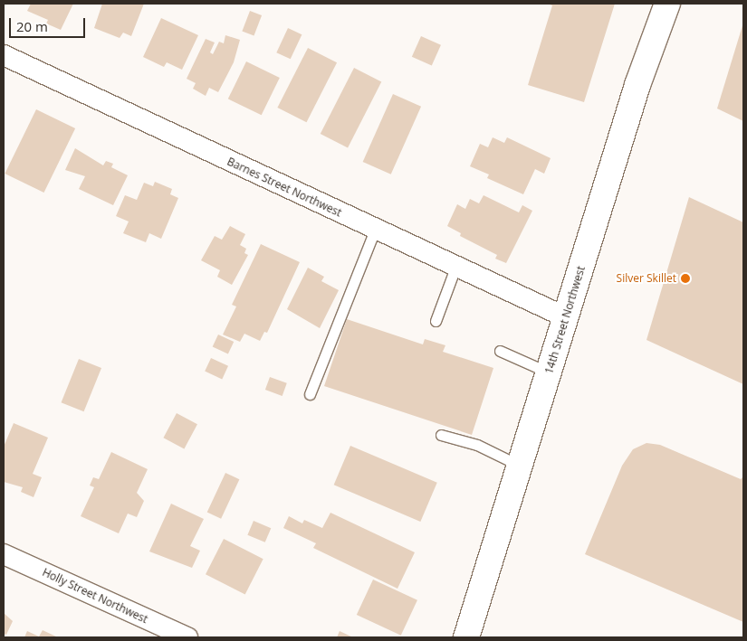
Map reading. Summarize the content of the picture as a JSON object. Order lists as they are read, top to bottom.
{
  "streets": {
    "main road": ["14th Street Northwest"],
    "street": ["Barnes Street Northwest", "Holly Street Northwest"]
  },
  "crossings": [
    ["Barnes Street Northwest", "14th Street Northwest"]
  ],
  "places": ["Silver Skillet"],
  "scale_bar": "20 m"
}
